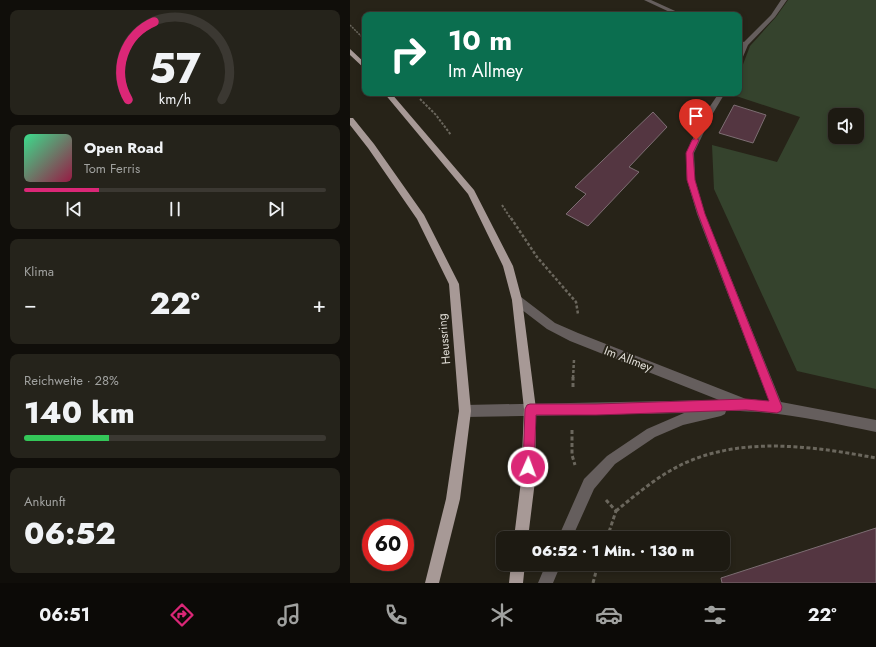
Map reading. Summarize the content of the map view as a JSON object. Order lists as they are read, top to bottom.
{
  "streets": {
    "main road": ["Heussring"],
    "street": ["Im Allmey"]
  },
  "crossings": [
    ["Heussring", "Im Allmey"]
  ],
  "page": {
    "turn": ["10 m", "Im Allmey"],
    "song": ["Open Road", "Tom Ferris"],
    "tile": [
      "Klima",
      ["Reichweite · 28%", "140 km"],
      ["Ankunft", "06:52"]
    ],
    "heat": ["−", "22°", "+"],
    "limit": "60",
    "trip": "06:52 · 1 Min. · 130 m",
    "tabs": ["06:51", "22°"],
    "gauge": ["57", "km/h"]
  }
}
